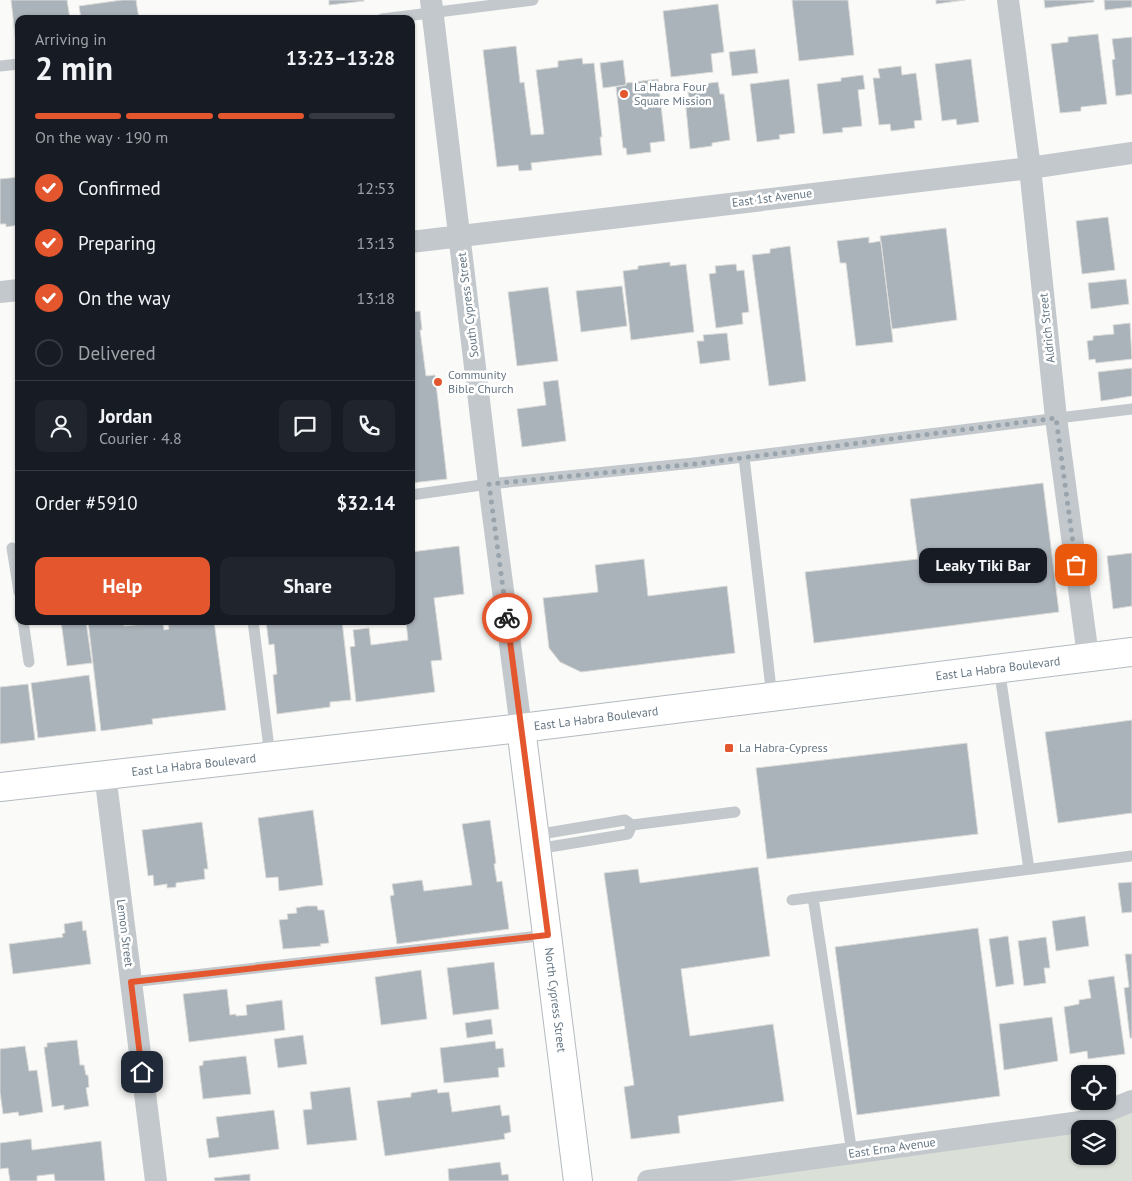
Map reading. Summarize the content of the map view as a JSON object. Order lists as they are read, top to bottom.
{
  "streets": {
    "main road": ["East La Habra Boulevard", "North Cypress Street"],
    "street": [
      "East 1st Avenue",
      "South Cypress Street",
      "Aldrich Street",
      "Lemon Street",
      "East Erna Avenue"
    ]
  },
  "crossings": [
    ["East 1st Avenue", "South Cypress Street"],
    ["East 1st Avenue", "Aldrich Street"],
    ["South Cypress Street", "East La Habra Boulevard"],
    ["South Cypress Street", "North Cypress Street"],
    ["Aldrich Street", "East La Habra Boulevard"],
    ["East La Habra Boulevard", "Lemon Street"],
    ["East La Habra Boulevard", "North Cypress Street"]
  ],
  "places": {
    "other": ["La Habra Four Square Mission", "Community Bible Church", "Leaky Tiki Bar"],
    "transit": ["La Habra-Cypress"]
  },
  "page": {
    "heading": ["2 min", "Arriving in", "13:23–13:28"],
    "panel": [
      "Jordan",
      "Courier · 4.8",
      "Order #5910",
      "$32.14"
    ],
    "bar": "On the way · 190 m",
    "list": [
      ["Confirmed", "12:53"],
      ["Preparing", "13:13"],
      ["On the way", "13:18"],
      "Delivered"
    ],
    "buttons": ["Help", "Share"],
    "bubble": "Leaky Tiki Bar"
  }
}
